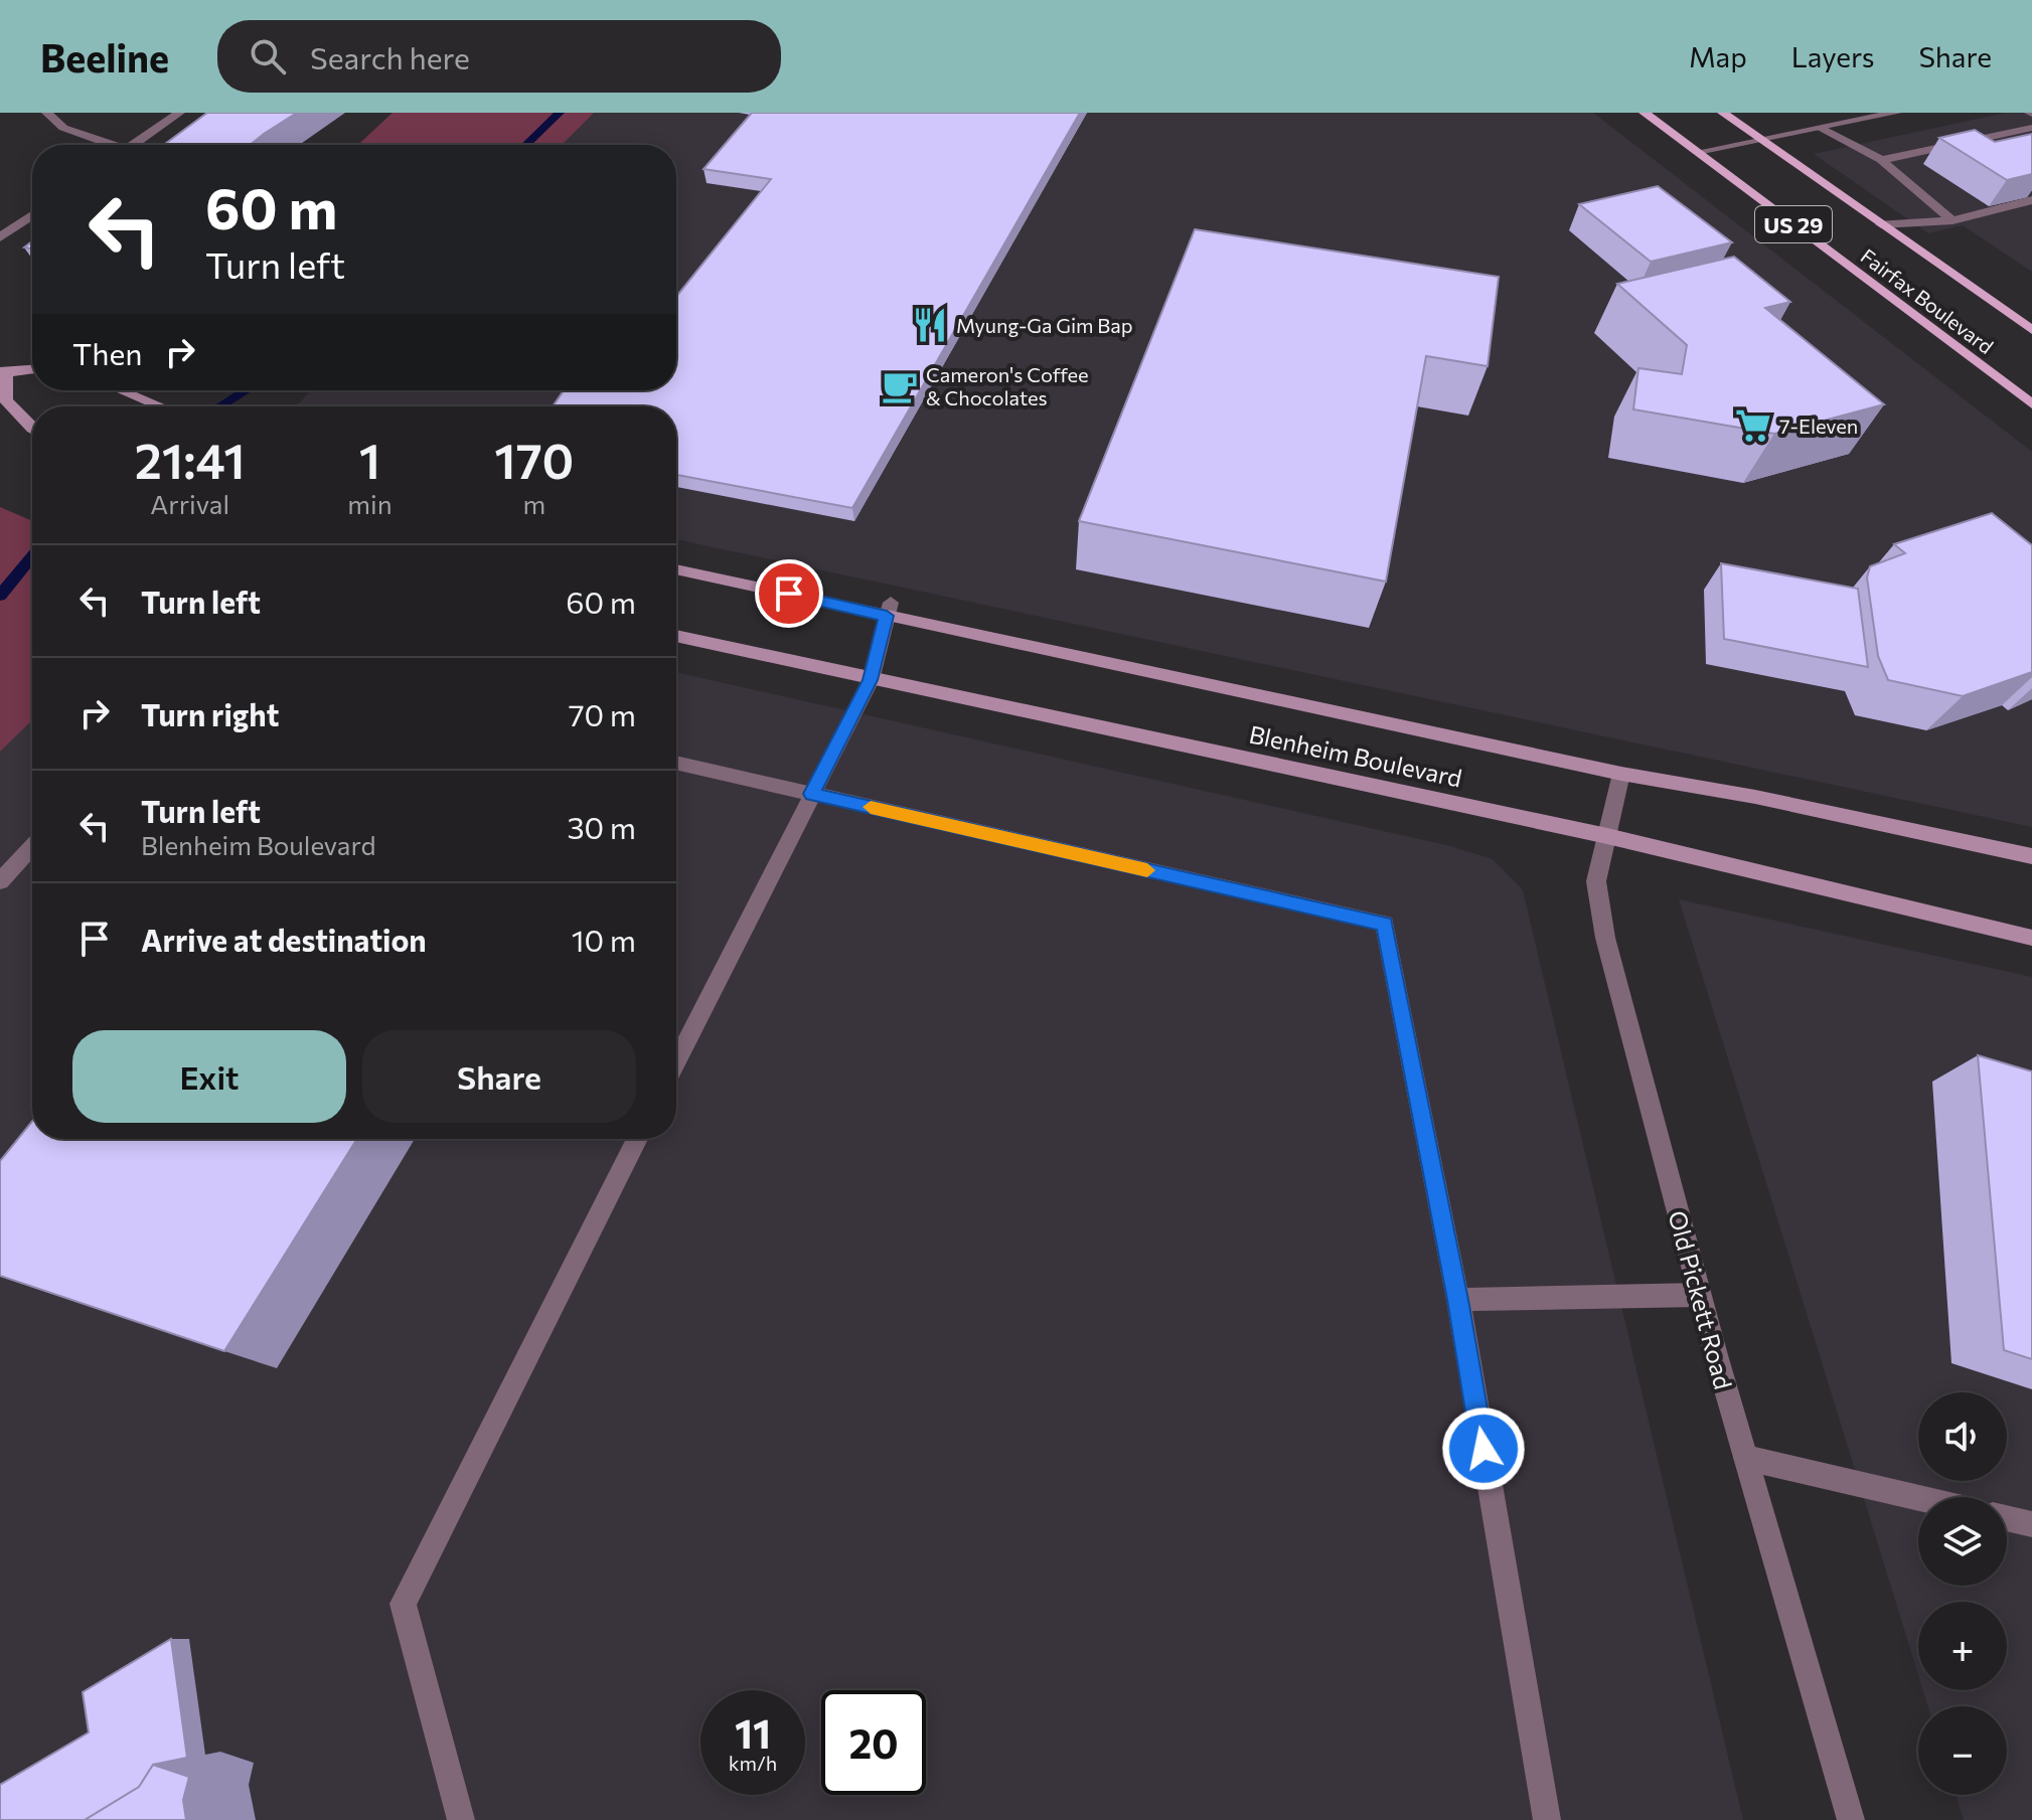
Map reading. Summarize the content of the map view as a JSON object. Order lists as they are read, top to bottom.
{
  "streets": {
    "main road": ["US 29", "Fairfax Boulevard", "Blenheim Boulevard"],
    "street": ["Old Pickett Road"]
  },
  "crossings": [
    ["Blenheim Boulevard", "Old Pickett Road"]
  ],
  "places": {
    "restaurant": ["Myung-Ga Gim Bap"],
    "cafe": ["Cameron's Coffee & Chocolates"],
    "supermarket": ["7-Eleven"]
  },
  "page": {
    "header": "Beeline",
    "search": "Search here",
    "nav": ["Map", "Layers", "Share"],
    "turn": ["60 m", "Turn left"],
    "then": "Then",
    "eta": [
      "21:41",
      "Arrival",
      "1",
      "min",
      "170",
      "m"
    ],
    "list": [
      {
        "name": "Turn left",
        "value": "60 m"
      },
      {
        "name": "Turn right",
        "value": "70 m"
      },
      {
        "name": "Turn left",
        "note": "Blenheim Boulevard",
        "value": "30 m"
      },
      {
        "name": "Arrive at destination",
        "value": "10 m"
      }
    ],
    "buttons": ["Exit", "Share"],
    "map_buttons": ["+", "−"],
    "speed": "11 km/h",
    "limit": "20"
  }
}
